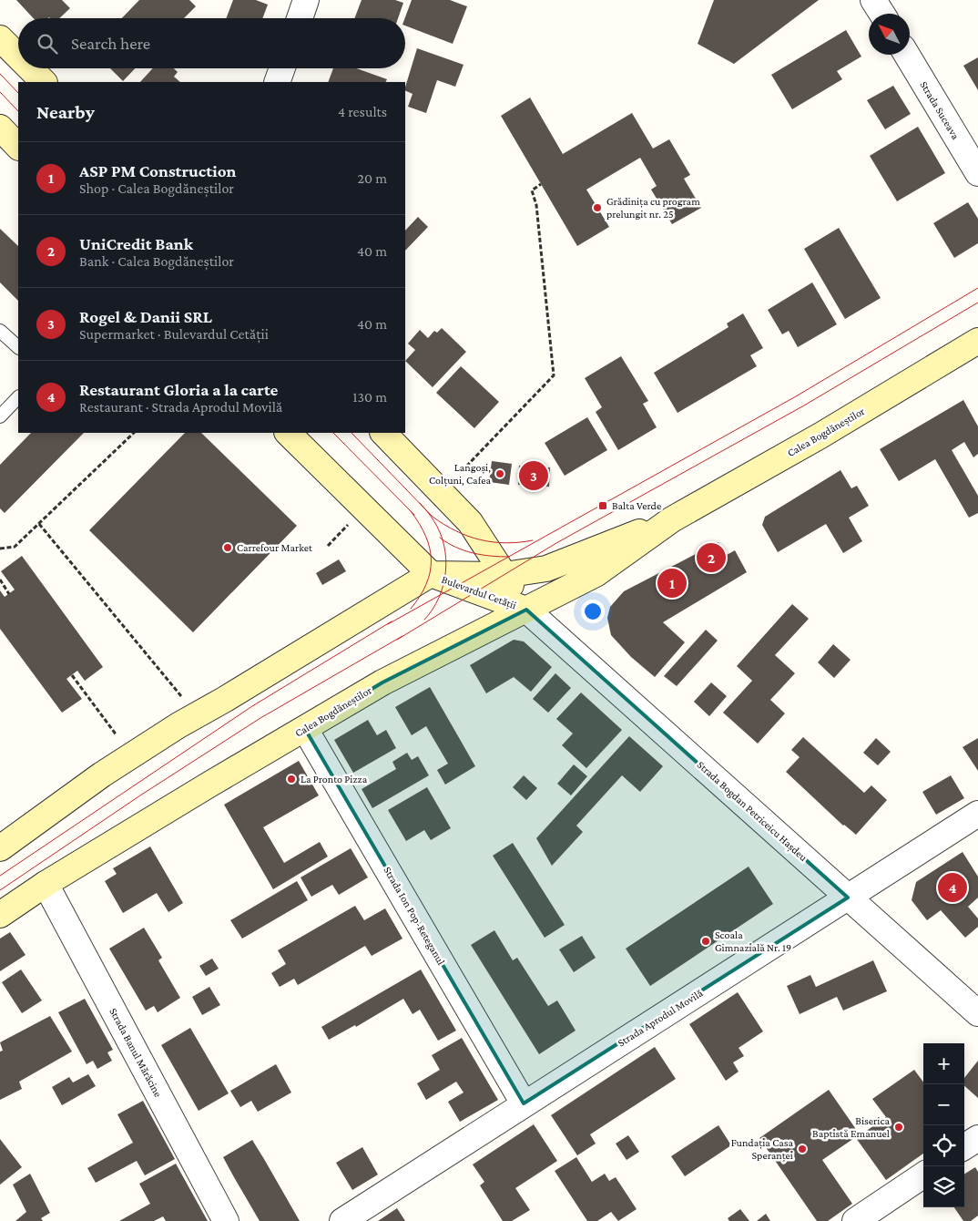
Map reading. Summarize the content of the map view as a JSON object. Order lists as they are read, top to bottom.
{
  "streets": {
    "main road": ["Calea Bogdăneștilor", "Bulevardul Cetății"],
    "street": [
      "Strada Suceava",
      "Strada Bogdan Petriceicu Hașdeu",
      "Strada Ion Pop-Reteganul",
      "Strada Aprodul Movilă",
      "Strada Banul Mărăcine"
    ]
  },
  "crossings": [
    ["Calea Bogdăneștilor", "Bulevardul Cetății"],
    ["Calea Bogdăneștilor", "Strada Bogdan Petriceicu Hașdeu"],
    ["Calea Bogdăneștilor", "Strada Ion Pop-Reteganul"],
    ["Calea Bogdăneștilor", "Strada Banul Mărăcine"],
    ["Bulevardul Cetății", "Strada Bogdan Petriceicu Hașdeu"],
    ["Strada Bogdan Petriceicu Hașdeu", "Strada Aprodul Movilă"],
    ["Strada Ion Pop-Reteganul", "Strada Aprodul Movilă"]
  ],
  "places": {
    "other": [
      "Grădinița cu program prelungit nr. 25",
      "Langoși, Colțuni, Cafea",
      "Carrefour Market",
      "La Pronto Pizza",
      "Scoala Gimnazială Nr. 19",
      "Biserica Baptistă Emanuel",
      "Fundația Casa Speranței"
    ],
    "transit": ["Balta Verde"]
  },
  "north": "top left",
  "page": {
    "search": "Search here",
    "heading": ["Nearby", "4 results"],
    "list": [
      {
        "mark": "1",
        "name": "ASP PM Construction",
        "note": "Shop · Calea Bogdăneștilor",
        "value": "20 m"
      },
      {
        "mark": "2",
        "name": "UniCredit Bank",
        "note": "Bank · Calea Bogdăneștilor",
        "value": "40 m"
      },
      {
        "mark": "3",
        "name": "Rogel & Danii SRL",
        "note": "Supermarket · Bulevardul Cetății",
        "value": "40 m"
      },
      {
        "mark": "4",
        "name": "Restaurant Gloria a la carte",
        "note": "Restaurant · Strada Aprodul Movilă",
        "value": "130 m"
      }
    ],
    "pins": [
      "3",
      "2",
      "1",
      "4"
    ],
    "map_buttons": ["+", "−"]
  }
}
